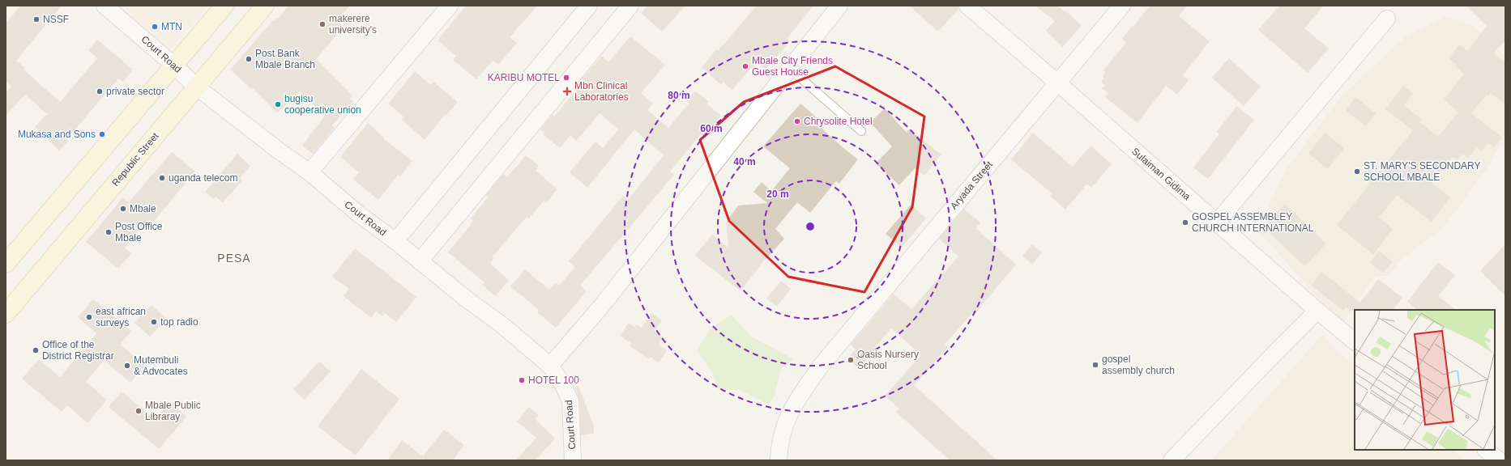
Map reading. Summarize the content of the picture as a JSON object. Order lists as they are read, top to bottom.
{
  "streets": {
    "main road": ["Republic Street"],
    "street": ["Court Road", "Sulaiman Gidima", "Aryada Street"]
  },
  "crossings": [
    ["Court Road", "Republic Street"],
    ["Sulaiman Gidima", "Aryada Street"]
  ],
  "districts": ["PESA"],
  "places": {
    "other": [
      "NSSF",
      "makerere university's",
      "MTN",
      "Post Bank Mbale Branch",
      "Mbale City Friends Guest House",
      "KARIBU MOTEL",
      "private sector",
      "bugisu cooperative union",
      "Chrysolite Hotel",
      "Mukasa and Sons",
      "ST. MARY'S SECONDARY SCHOOL MBALE",
      "uganda telecom",
      "Mbale",
      "GOSPEL ASSEMBLEY CHURCH INTERNATIONAL",
      "Post Office Mbale",
      "east african surveys",
      "top radio",
      "Office of the District Registrar",
      "Oasis Nursery School",
      "gospel assembly church",
      "Mutembuli & Advocates",
      "HOTEL 100",
      "Mbale Public Libraray"
    ],
    "health": ["Mbn Clinical Laboratories"]
  },
  "rings": [
    "80 m",
    "60 m",
    "40 m",
    "20 m"
  ]
}
